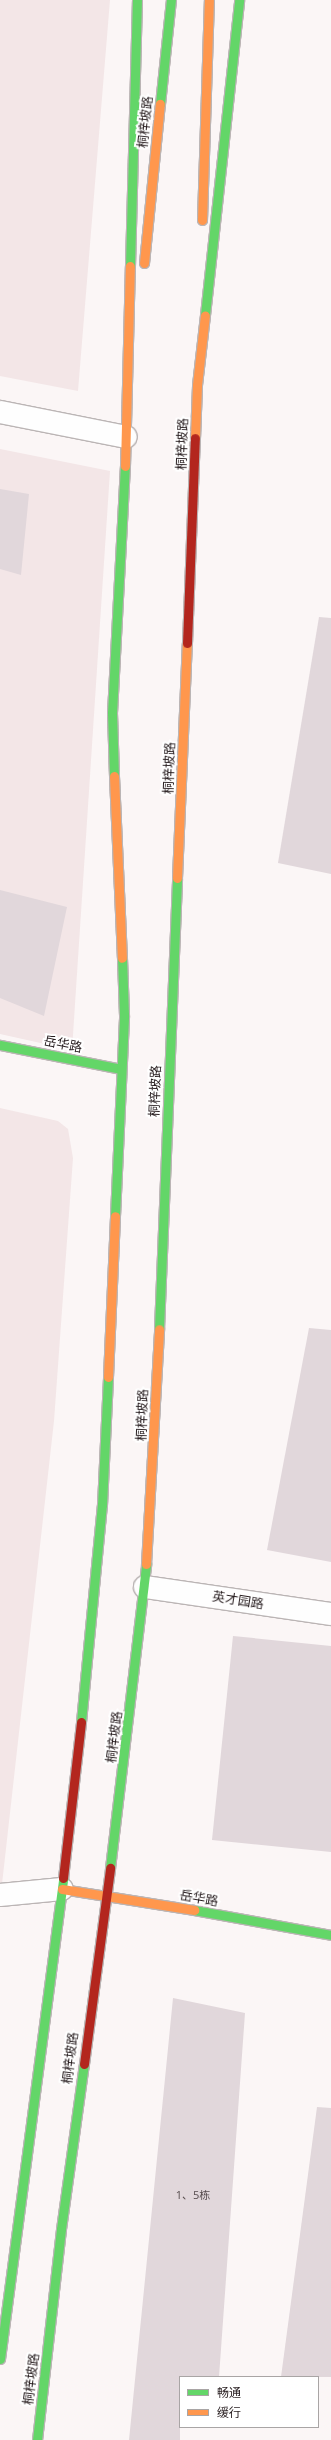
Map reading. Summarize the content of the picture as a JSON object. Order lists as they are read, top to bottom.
{
  "streets": {
    "main road": ["桐梓坡路", "岳华路"],
    "street": ["英才园路"]
  },
  "crossings": [
    ["桐梓坡路", "岳华路"],
    ["桐梓坡路", "英才园路"]
  ],
  "house_numbers": ["1、5栋"],
  "legend": ["畅通", "缓行"]
}
